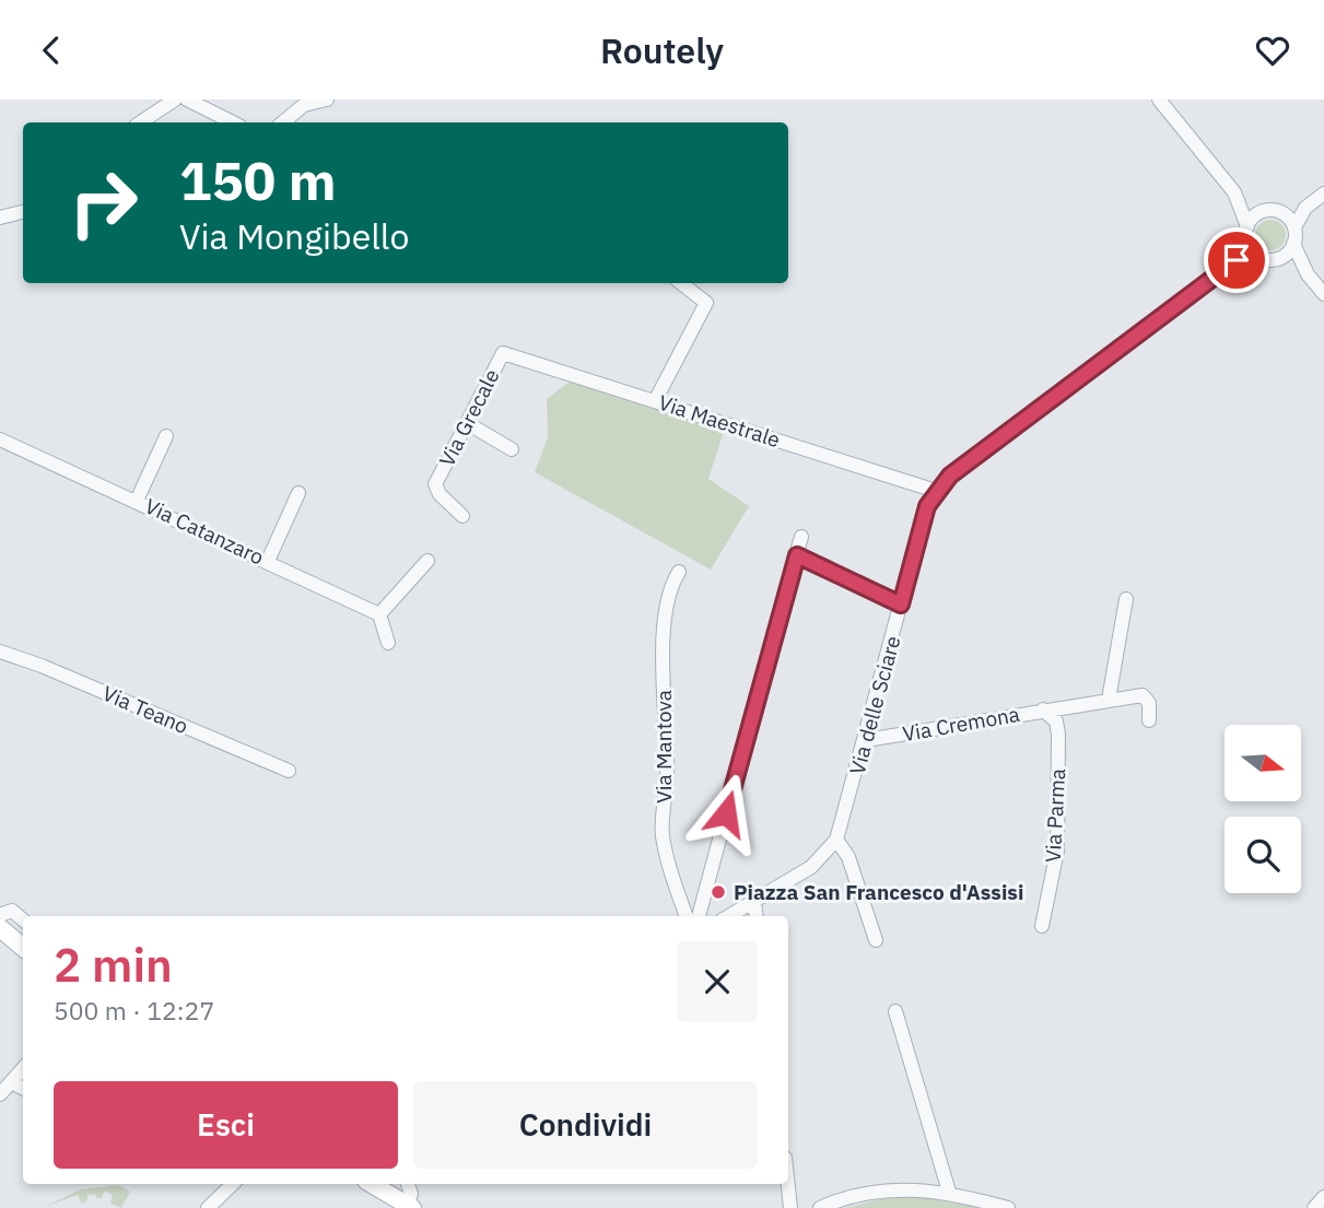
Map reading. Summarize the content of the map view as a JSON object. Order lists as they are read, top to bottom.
{
  "streets": {
    "street": [
      "Via Grecale",
      "Via Maestrale",
      "Via Catanzaro",
      "Via delle Sciare",
      "Via Teano",
      "Via Cremona",
      "Via Mantova",
      "Via Parma"
    ]
  },
  "crossings": [
    ["Via Grecale", "Via Maestrale"],
    ["Via Maestrale", "Via delle Sciare"],
    ["Via delle Sciare", "Via Cremona"],
    ["Via Cremona", "Via Parma"]
  ],
  "places": ["Piazza San Francesco d'Assisi"],
  "north": "right",
  "page": {
    "header": "Routely",
    "turn": ["150 m", "Via Mongibello"],
    "heading": ["2 min", "500 m · 12:27"],
    "buttons": ["Esci", "Condividi"]
  }
}
